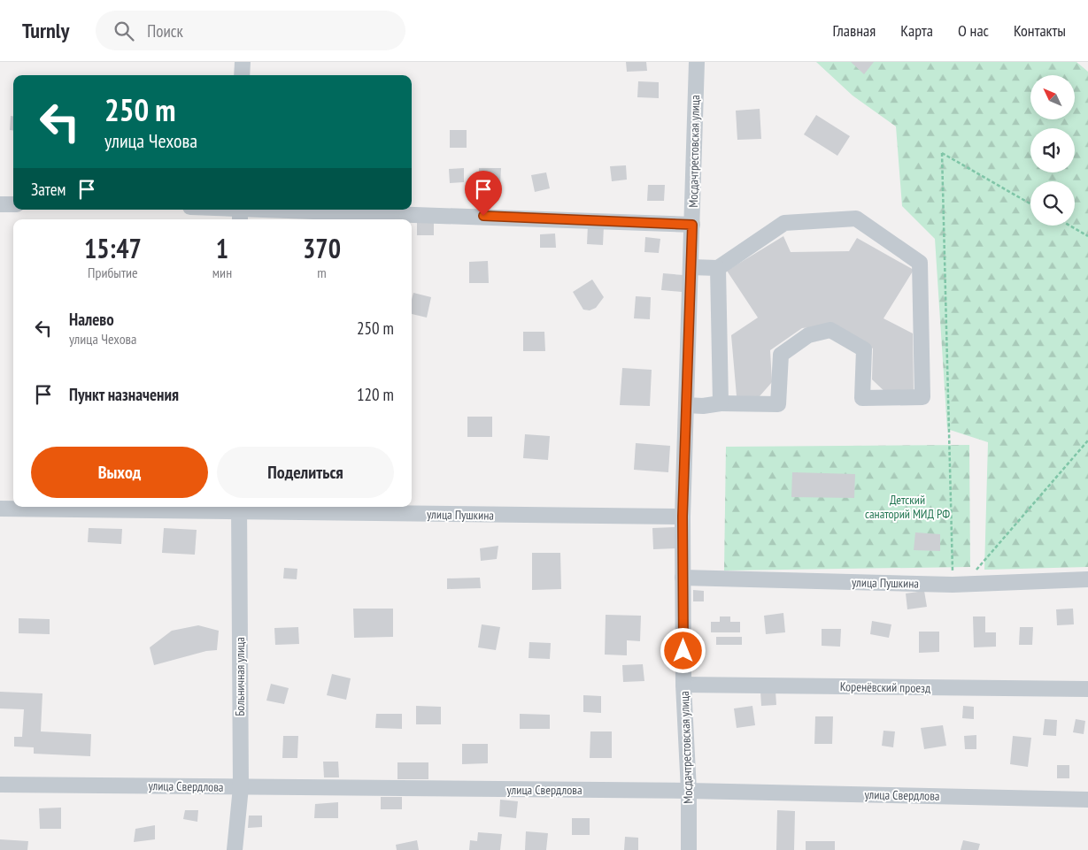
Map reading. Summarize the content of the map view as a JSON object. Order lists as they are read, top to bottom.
{
  "streets": {
    "street": [
      "Мосдачтрестовская улица",
      "улица Пушкина",
      "Больничная улица",
      "Коренёвский проезд",
      "улица Свердлова"
    ]
  },
  "crossings": [
    ["Мосдачтрестовская улица", "улица Пушкина"],
    ["Мосдачтрестовская улица", "Коренёвский проезд"],
    ["Мосдачтрестовская улица", "улица Свердлова"],
    ["улица Пушкина", "Больничная улица"],
    ["Больничная улица", "улица Свердлова"]
  ],
  "parks": ["Детский санаторий МИД РФ"],
  "north": "top left",
  "page": {
    "header": "Turnly",
    "search": "Поиск",
    "nav": [
      "Главная",
      "Карта",
      "О нас",
      "Контакты"
    ],
    "turn": ["250 m", "улица Чехова"],
    "then": "Затем",
    "eta": [
      "15:47",
      "Прибытие",
      "1",
      "мин",
      "370",
      "m"
    ],
    "list": [
      {
        "name": "Налево",
        "note": "улица Чехова",
        "value": "250 m"
      },
      {
        "name": "Пункт назначения",
        "value": "120 m"
      }
    ],
    "buttons": ["Выход", "Поделиться"]
  }
}
